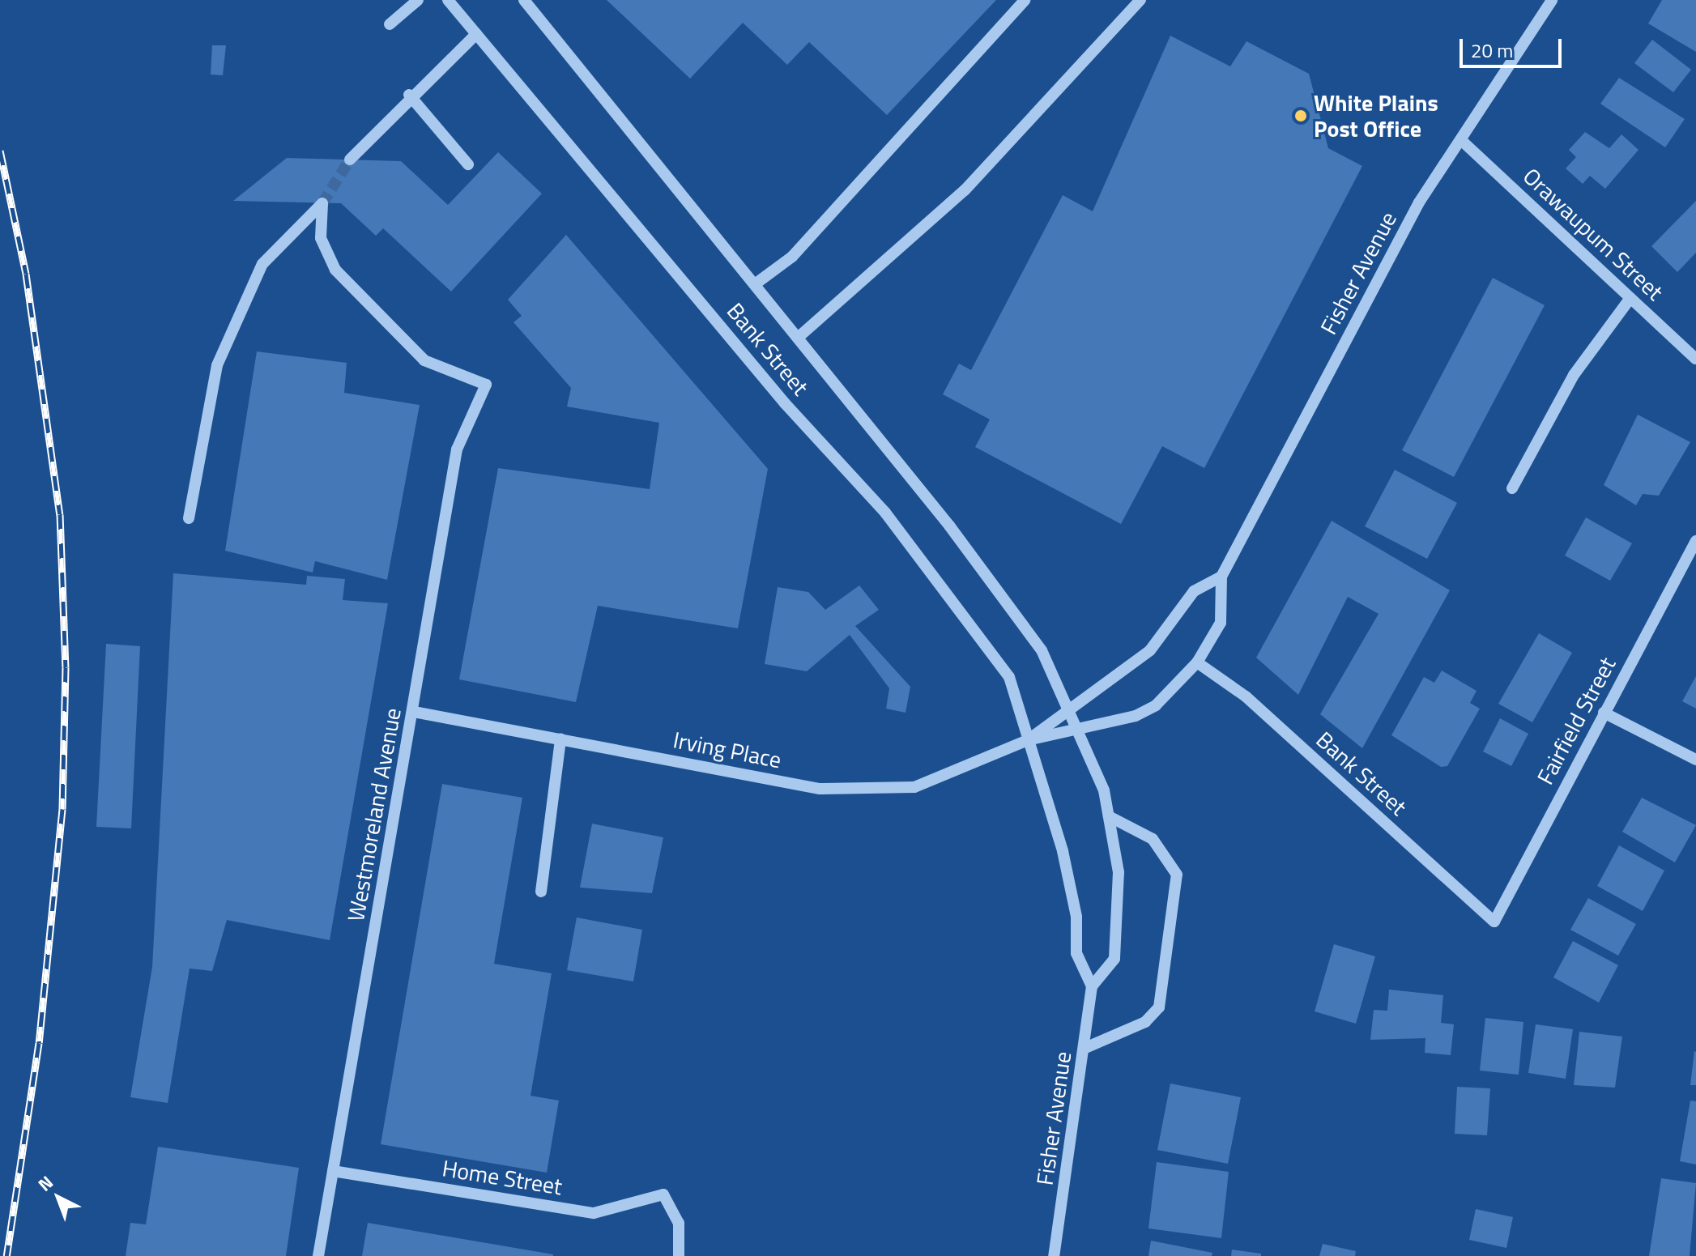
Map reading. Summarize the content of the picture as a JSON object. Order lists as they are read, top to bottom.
{
  "streets": {
    "street": [
      "Orawaupum Street",
      "Fisher Avenue",
      "Bank Street",
      "Fairfield Street",
      "Irving Place",
      "Westmoreland Avenue",
      "Home Street"
    ]
  },
  "crossings": [
    ["Orawaupum Street", "Fisher Avenue"],
    ["Bank Street", "Fairfield Street"],
    ["Bank Street", "Irving Place"],
    ["Irving Place", "Westmoreland Avenue"],
    ["Westmoreland Avenue", "Home Street"]
  ],
  "places": ["White Plains Post Office"],
  "scale_bar": "20 m",
  "north": "top left"
}
